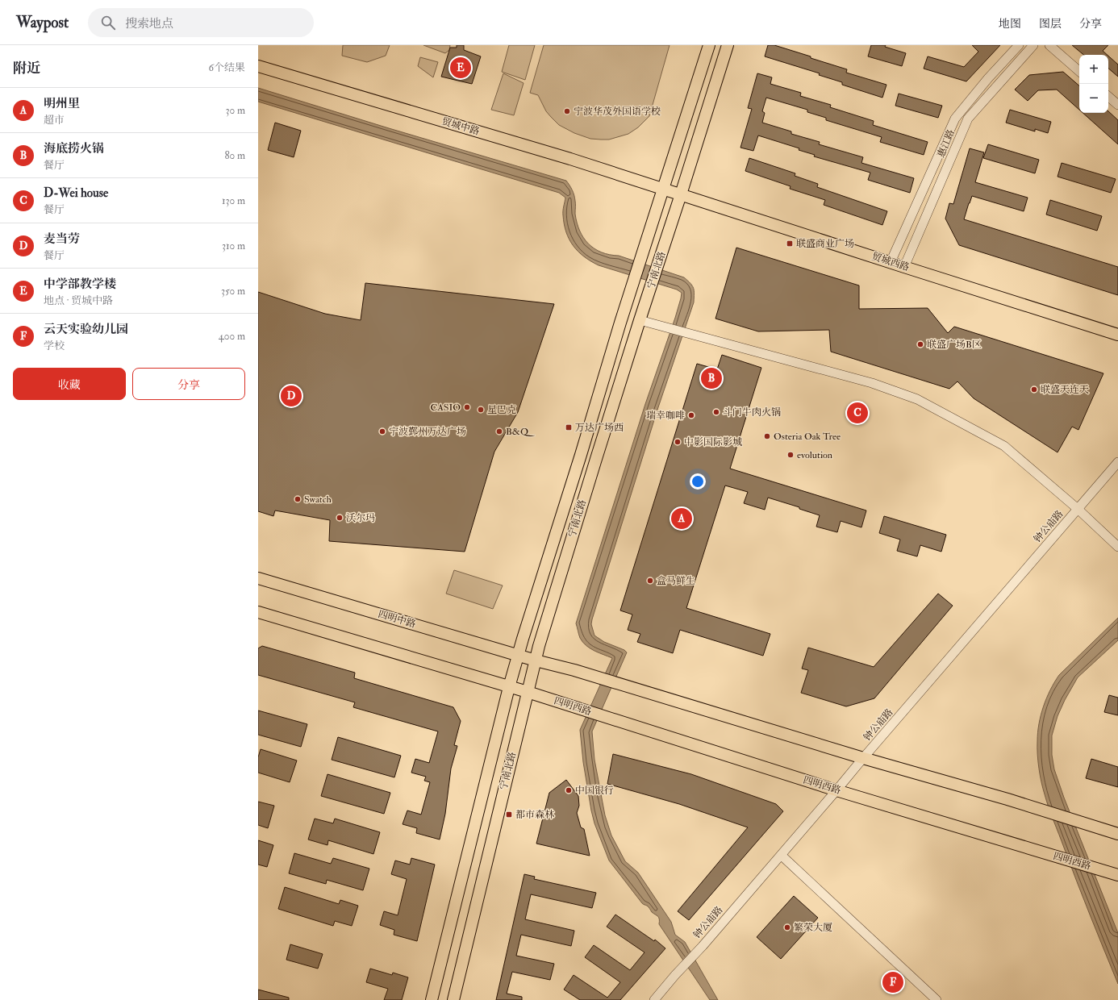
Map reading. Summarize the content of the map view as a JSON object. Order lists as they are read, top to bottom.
{
  "streets": {
    "main road": [
      "贸城中路",
      "贸城西路",
      "宁南北路",
      "四明中路",
      "四明西路"
    ],
    "street": ["惠江路", "钟公庙路"]
  },
  "crossings": [
    ["贸城中路", "贸城西路"],
    ["贸城中路", "宁南北路"],
    ["惠江路", "贸城西路"],
    ["贸城西路", "宁南北路"],
    ["宁南北路", "四明中路"],
    ["宁南北路", "四明西路"],
    ["钟公庙路", "四明西路"]
  ],
  "places": {
    "other": [
      "宁波华茂外国语学校",
      "联盛广场B区",
      "联盛天连天",
      "CASIO",
      "星巴克",
      "斗门牛肉火锅",
      "瑞幸咖啡",
      "宁波鄞州万达广场",
      "B&Q",
      "Osteria Oak Tree",
      "中影国际影城",
      "evolution",
      "Swatch",
      "沃尔玛",
      "盒马鲜生",
      "中国银行",
      "繁荣大厦"
    ],
    "transit": ["联盛商业广场", "万达广场西", "都市森林"]
  },
  "page": {
    "header": "Waypost",
    "search": "搜索地点",
    "nav": ["地图", "图层", "分享"],
    "heading": ["附近", "6个结果"],
    "map_buttons": ["+", "−"],
    "pins": [
      "E",
      "B",
      "D",
      "C",
      "A",
      "F"
    ],
    "list": [
      {
        "mark": "A",
        "name": "明州里",
        "note": "超市",
        "value": "30 m"
      },
      {
        "mark": "B",
        "name": "海底捞火锅",
        "note": "餐厅",
        "value": "80 m"
      },
      {
        "mark": "C",
        "name": "D-Wei house",
        "note": "餐厅",
        "value": "130 m"
      },
      {
        "mark": "D",
        "name": "麦当劳",
        "note": "餐厅",
        "value": "310 m"
      },
      {
        "mark": "E",
        "name": "中学部教学楼",
        "note": "地点 · 贸城中路",
        "value": "350 m"
      },
      {
        "mark": "F",
        "name": "云天实验幼儿园",
        "note": "学校",
        "value": "400 m"
      }
    ],
    "buttons": ["收藏", "分享"]
  }
}
